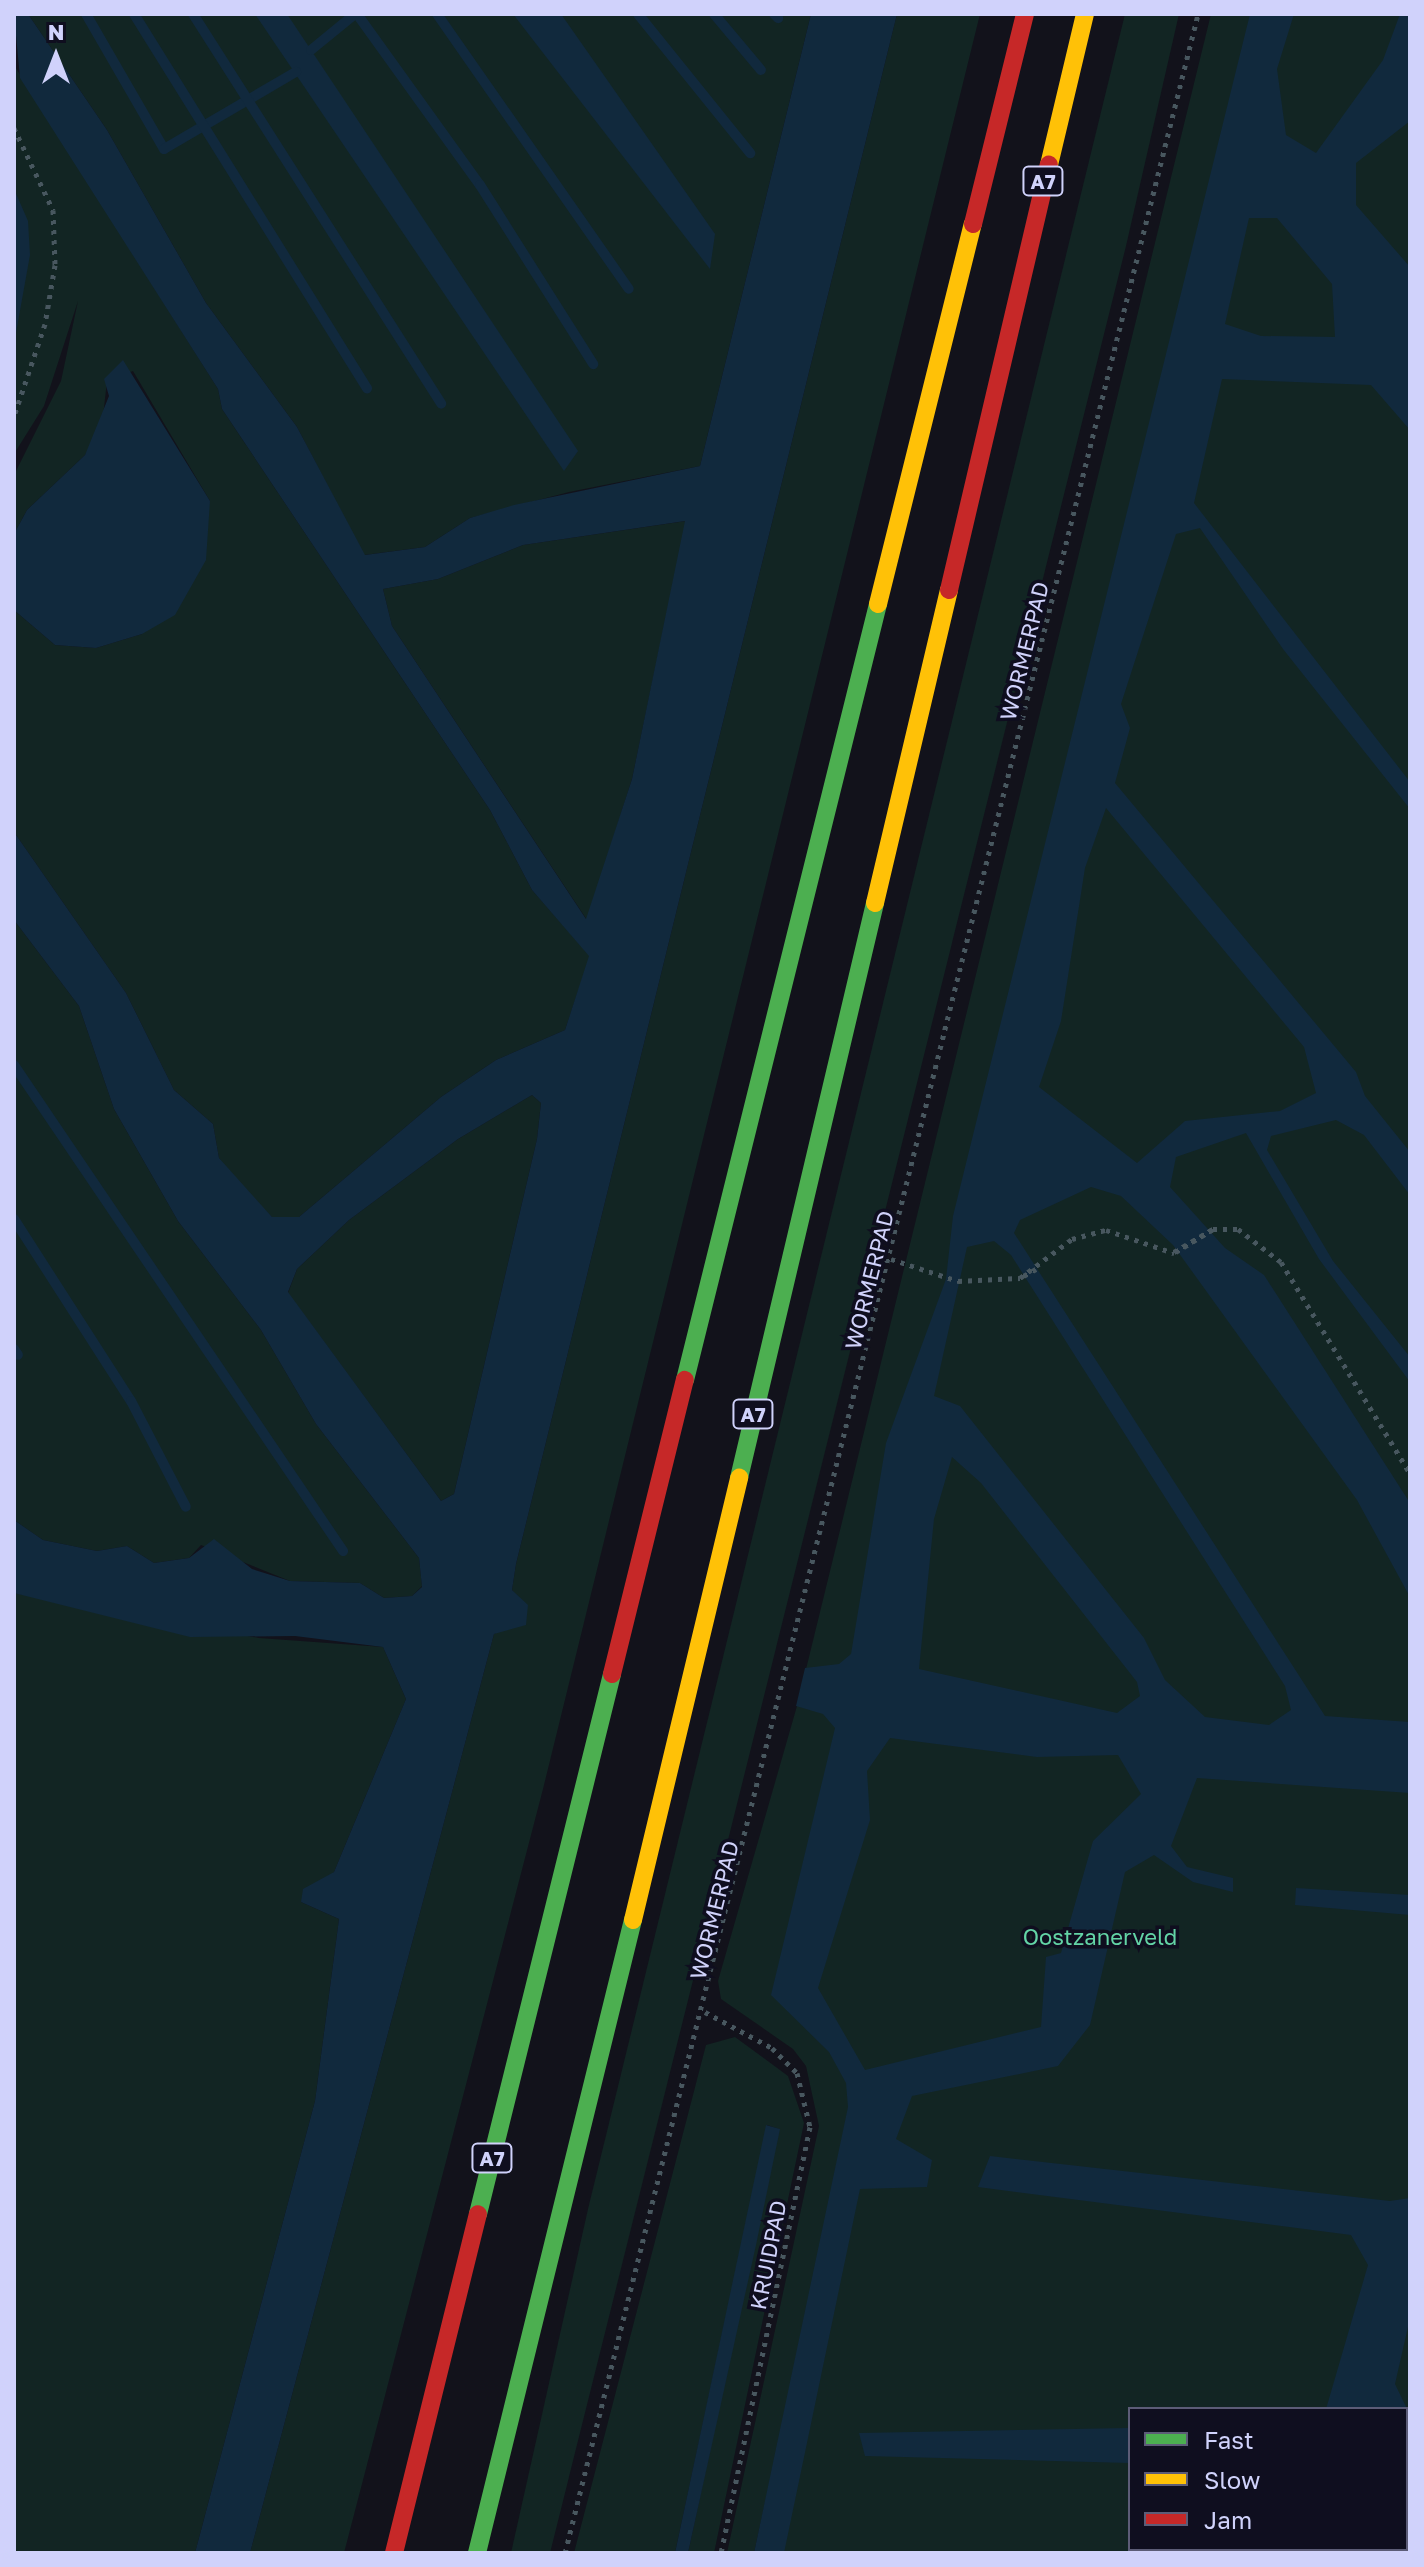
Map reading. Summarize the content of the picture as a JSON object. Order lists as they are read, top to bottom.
{
  "streets": {
    "highway": ["A7"],
    "path": ["WORMERPAD", "KRUIDPAD"]
  },
  "crossings": [
    ["WORMERPAD", "KRUIDPAD"]
  ],
  "parks": ["Oostzanerveld"],
  "legend": ["Fast", "Slow", "Jam"],
  "north": "top"
}
